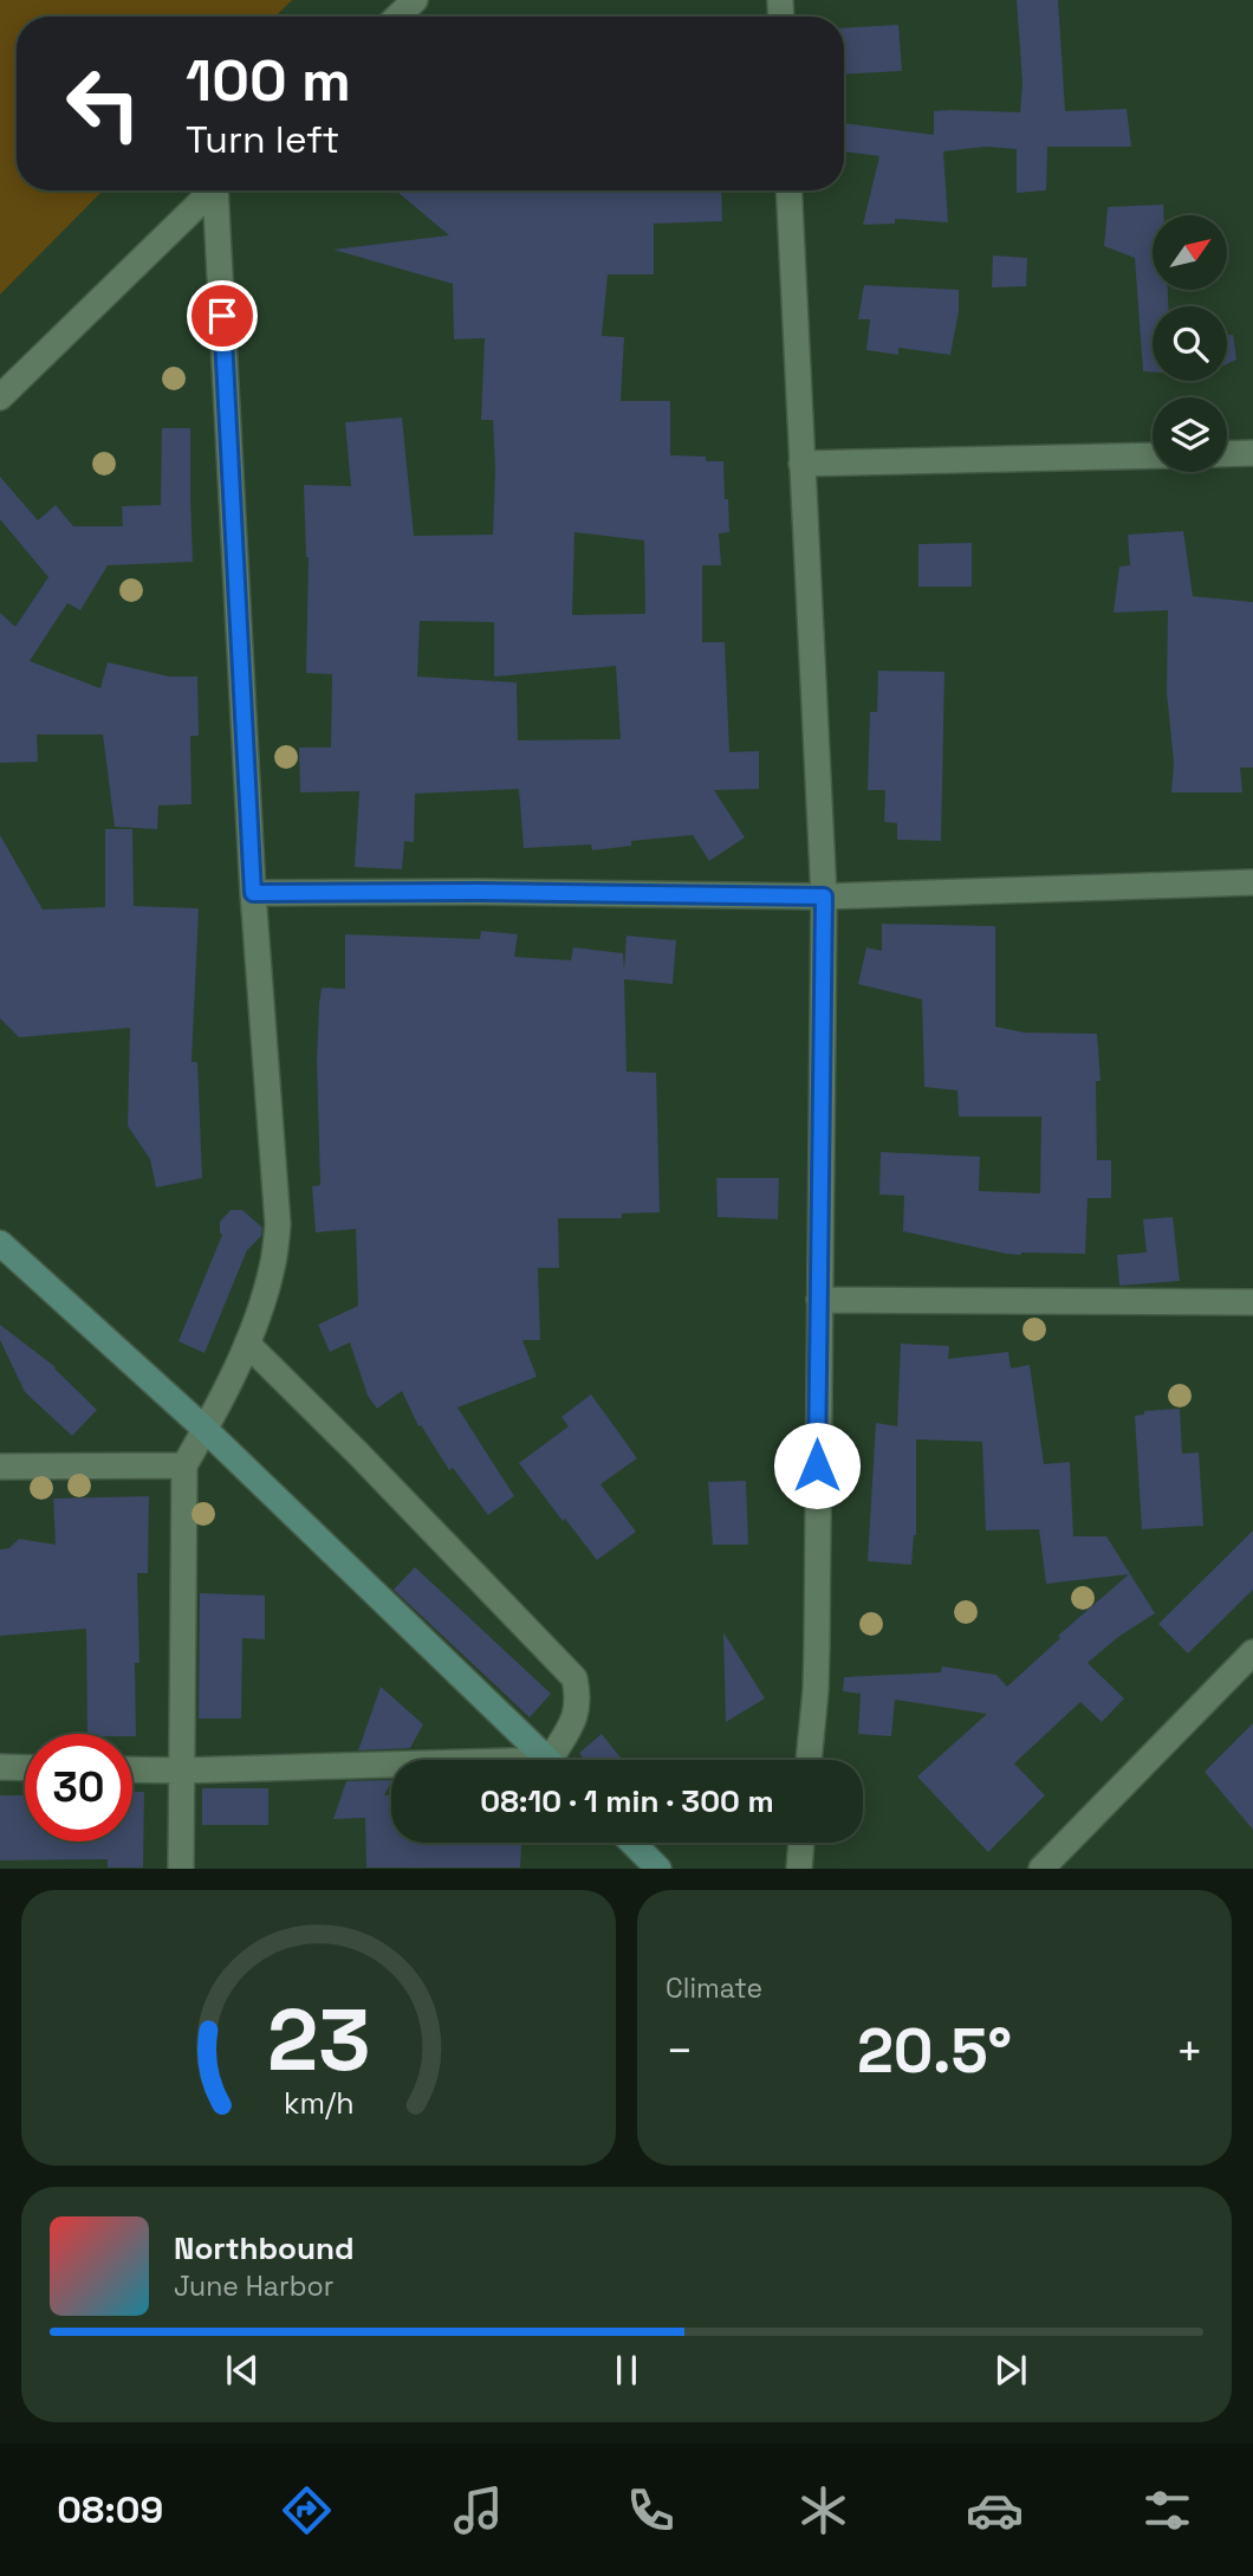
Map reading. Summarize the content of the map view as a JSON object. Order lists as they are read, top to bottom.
{
  "north": "top right",
  "page": {
    "turn": ["100 m", "Turn left"],
    "limit": "30",
    "trip": "08:10 · 1 min · 300 m",
    "tile": "Climate",
    "heat": ["−", "20.5°", "+"],
    "song": ["Northbound", "June Harbor"],
    "tabs": "08:09",
    "gauge": ["23", "km/h"]
  }
}
